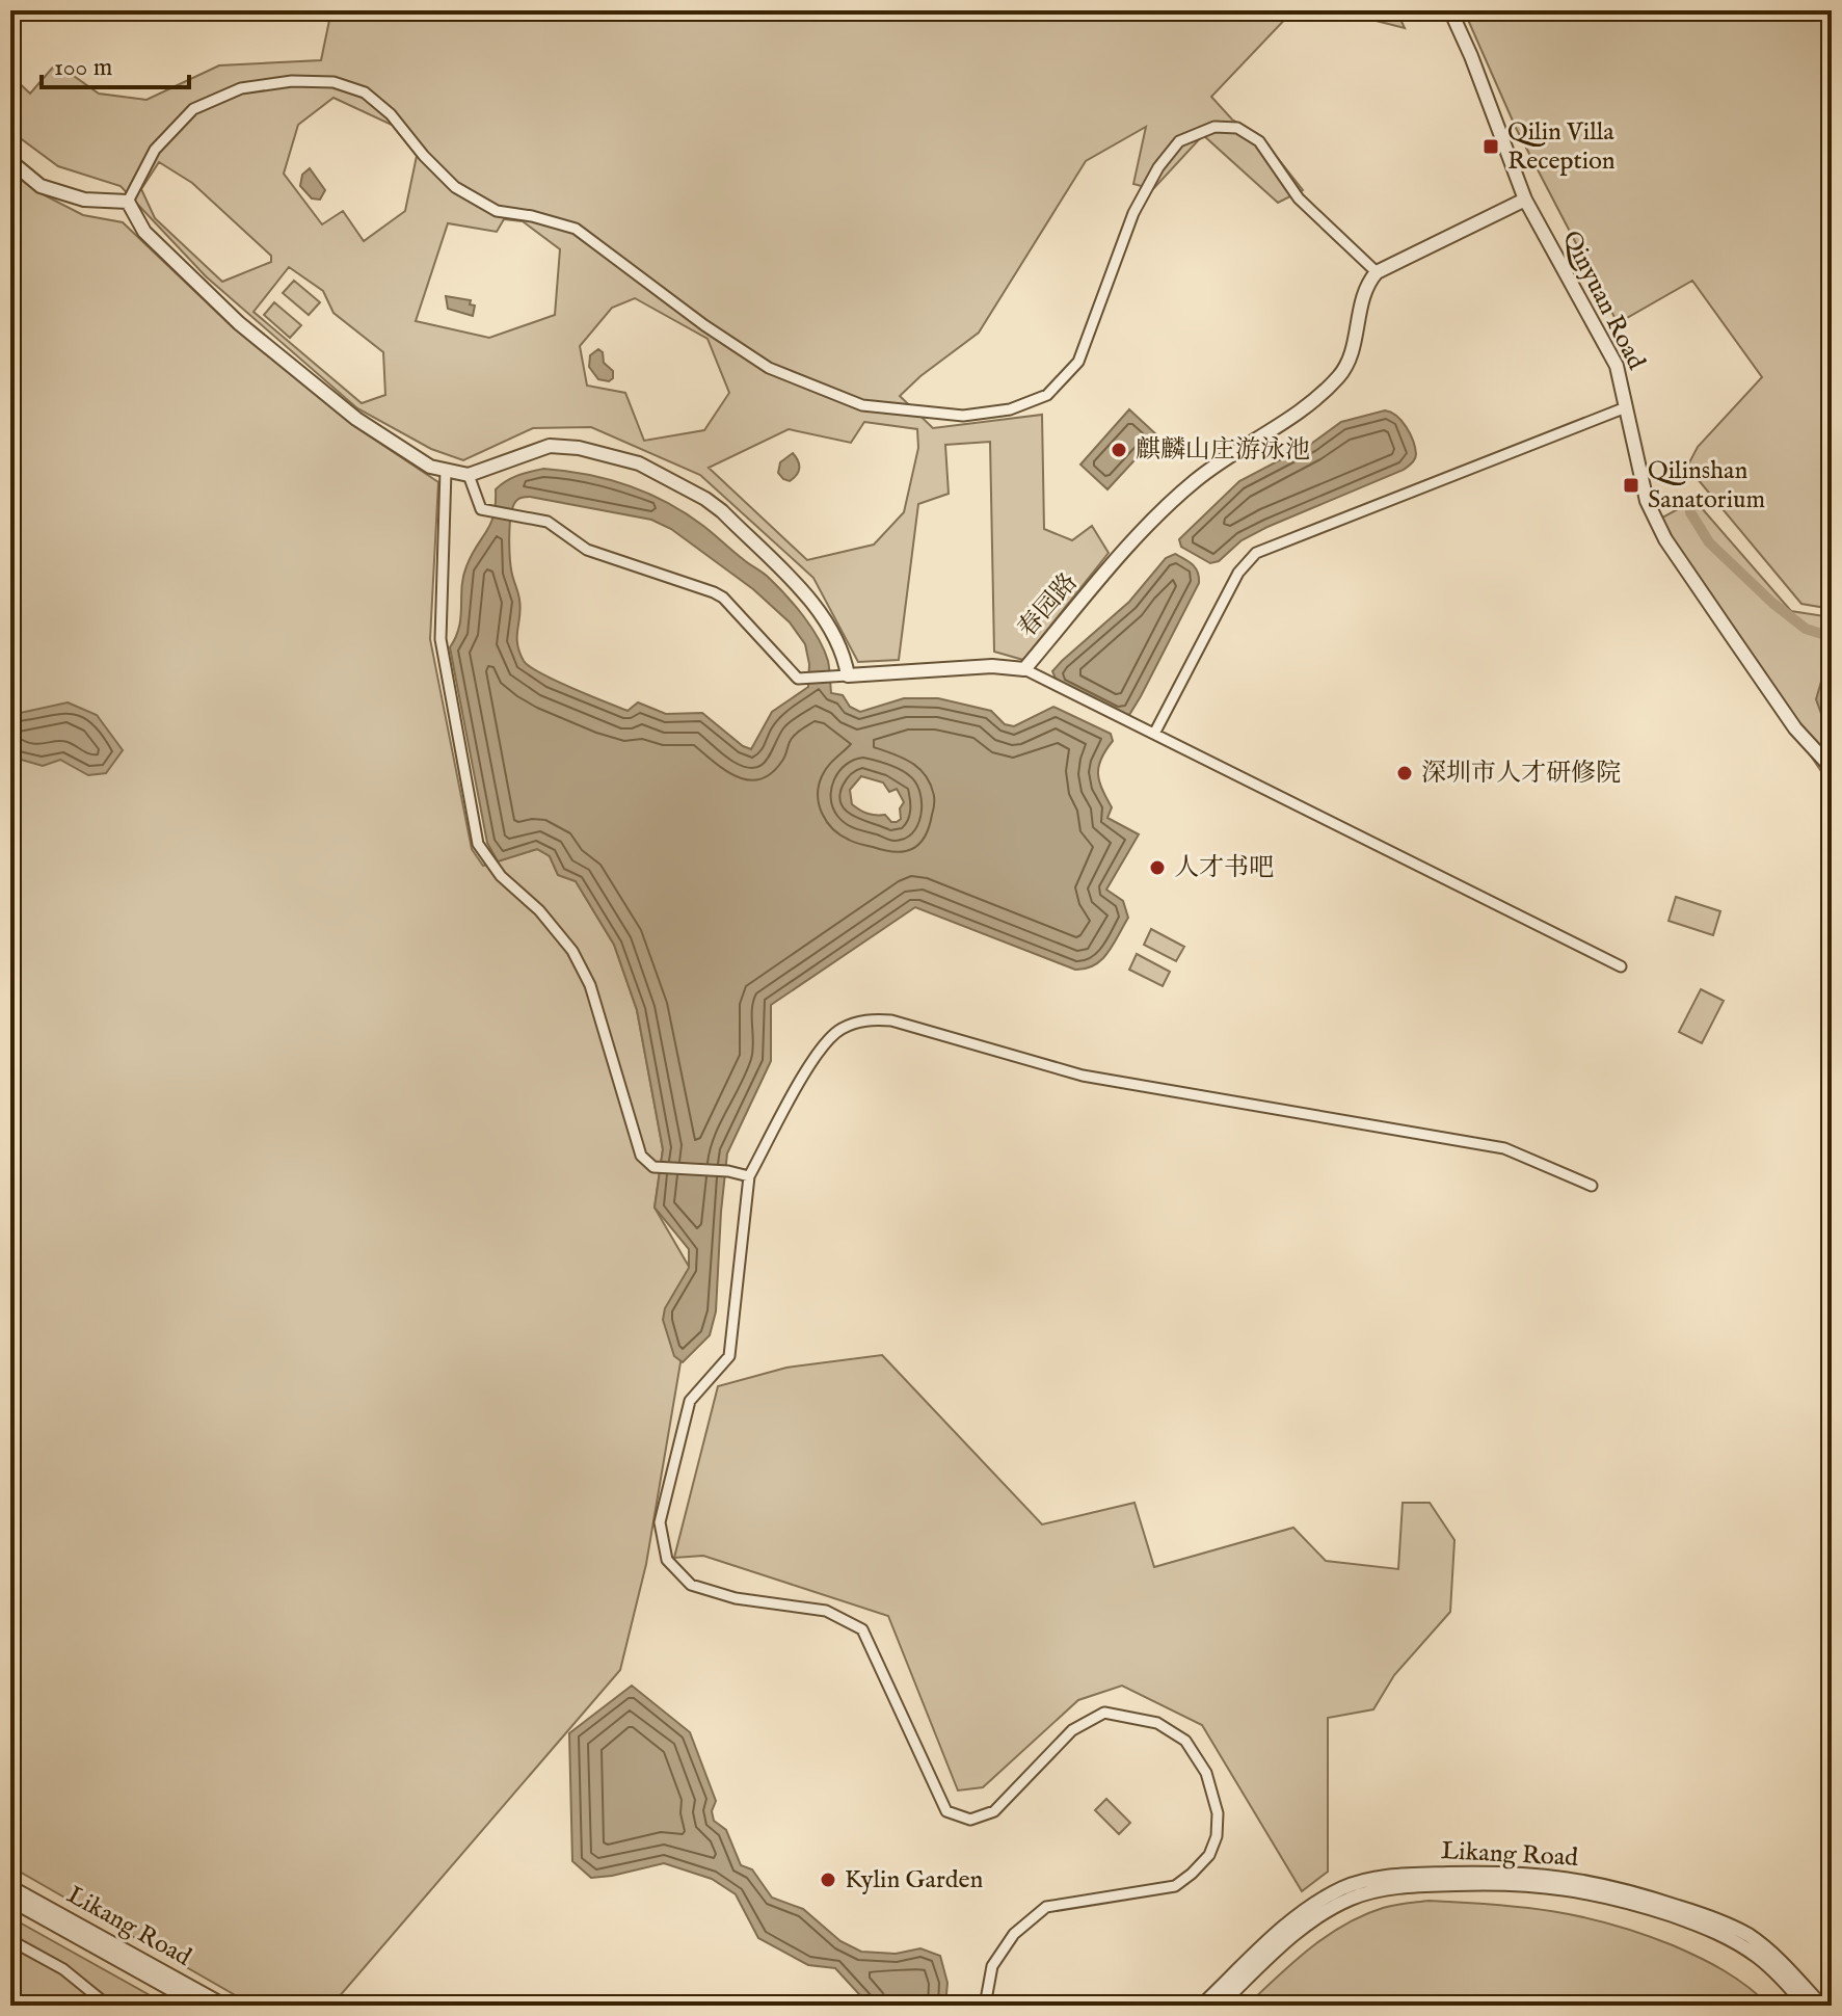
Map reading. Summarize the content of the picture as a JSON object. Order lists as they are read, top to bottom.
{
  "streets": {
    "street": ["Qinyuan Road", "春园路", "Likang Road"]
  },
  "places": {
    "transit": ["Qilin Villa Reception", "Qilinshan Sanatorium"],
    "other": [
      "麒麟山庄游泳池",
      "深圳市人才研修院",
      "人才书吧",
      "Kylin Garden"
    ]
  },
  "scale_bar": "100 m"
}
